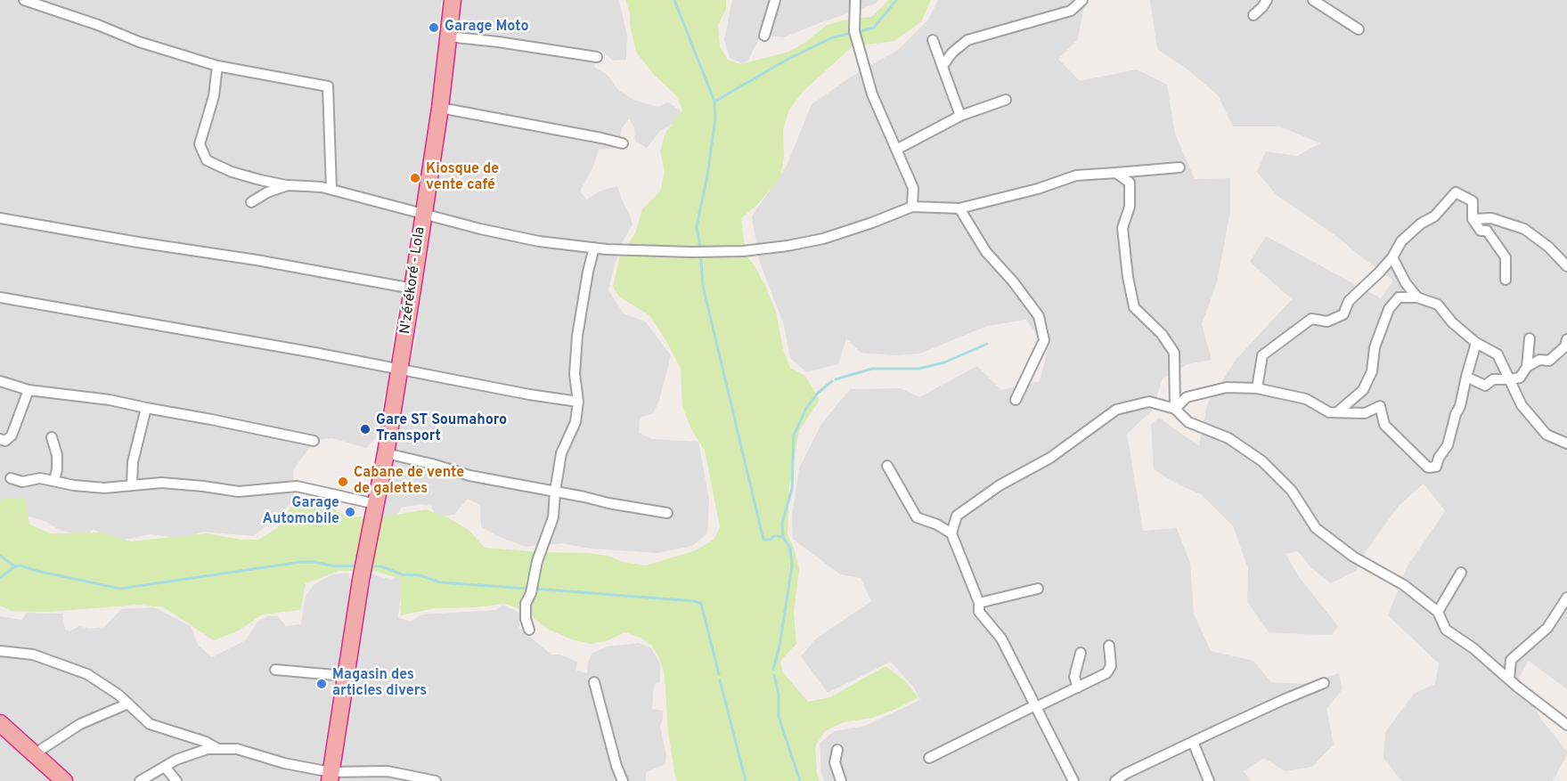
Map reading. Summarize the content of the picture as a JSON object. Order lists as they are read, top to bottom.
{
  "streets": {
    "highway": ["N'zérékoré - Lola"]
  },
  "places": [
    "Garage Moto",
    "Kiosque de vente café",
    "Gare ST Soumahoro Transport",
    "Cabane de vente de galettes",
    "Garage Automobile",
    "Magasin des articles divers"
  ]
}
